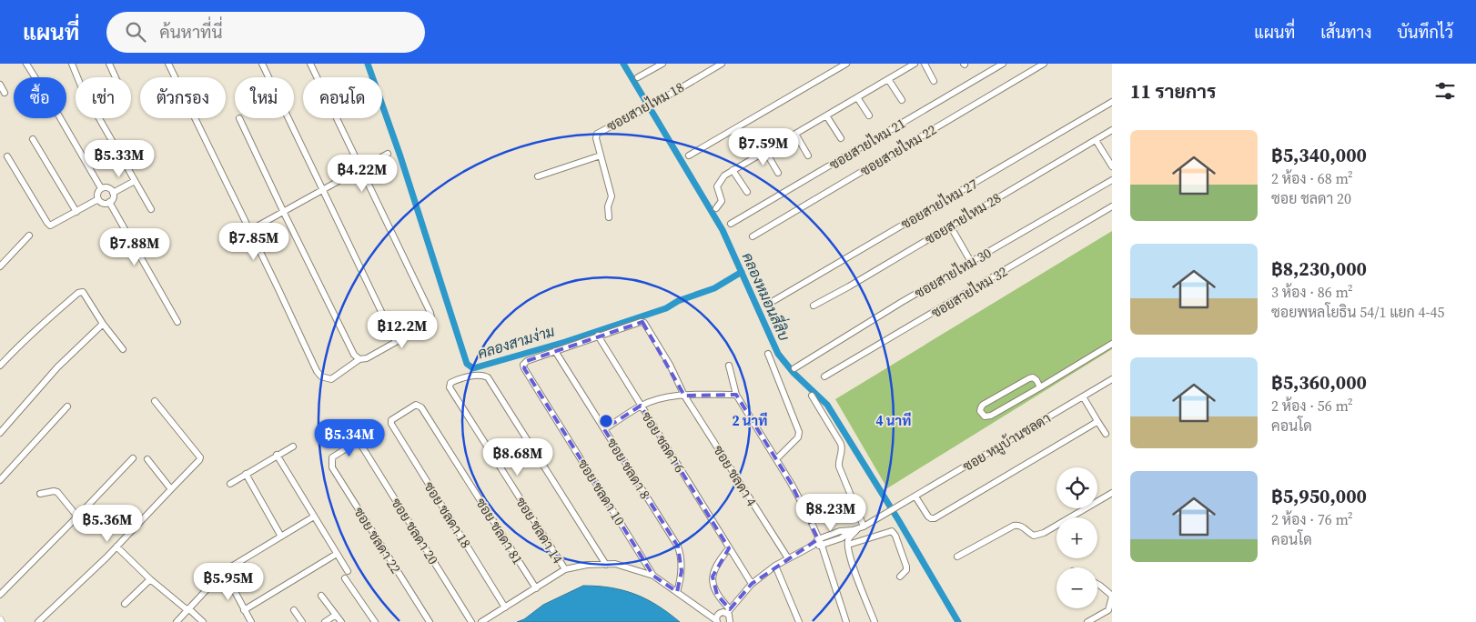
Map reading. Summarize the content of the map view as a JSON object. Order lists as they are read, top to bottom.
{
  "streets": {
    "street": [
      "ซอยสายไหม 18",
      "ซอยสายไหม 21",
      "ซอยสายไหม 22",
      "ซอยสายไหม 27",
      "ซอยสายไหม 28",
      "ซอยสายไหม 30",
      "ซอยสายไหม 32",
      "ซอย ชลดา 6",
      "ซอย หมูบ้านชลดา",
      "ซอย ชลดา 8",
      "ซอย ชลดา 4",
      "ซอย ชลดา 10",
      "ซอย ชลดา 18",
      "ซอย ชลดา 14",
      "ซอย ชลดา 20",
      "ซอย ชลดา 81",
      "ซอย ชลดา 22"
    ]
  },
  "crossings": [
    ["ซอย ชลดา 6", "ซอย ชลดา 4"],
    ["ซอย ชลดา 8", "ซอย ชลดา 10"],
    ["ซอย ชลดา 18", "ซอย ชลดา 81"],
    ["ซอย ชลดา 20", "ซอย ชลดา 22"]
  ],
  "water": ["คลองหมอนสี่สิบ", "คลองสามง่าม"],
  "page": {
    "header": "แผนที่",
    "search": "ค้นหาที่นี่",
    "nav": ["แผนที่", "เส้นทาง", "บันทึกไว้"],
    "heading": "11 รายการ",
    "chip": [
      "ซื้อ",
      "เช่า",
      "ตัวกรอง",
      "ใหม่",
      "คอนโด"
    ],
    "list": [
      {
        "name": "฿5,340,000",
        "note": "2 ห้อง · 68 m² · ซอย ชลดา 20"
      },
      {
        "name": "฿8,230,000",
        "note": "3 ห้อง · 86 m² · ซอยพหลโยธิน 54/1 แยก 4-45"
      },
      {
        "name": "฿5,360,000",
        "note": "2 ห้อง · 56 m² · คอนโด"
      },
      {
        "name": "฿5,950,000",
        "note": "2 ห้อง · 76 m² · คอนโด"
      }
    ],
    "price": [
      "฿7.59M",
      "฿5.33M",
      "฿4.22M",
      "฿7.85M",
      "฿7.88M",
      "฿12.2M",
      "฿5.34M",
      "฿8.68M",
      "฿8.23M",
      "฿5.36M",
      "฿5.95M"
    ],
    "map_buttons": ["+", "−"]
  },
  "rings": ["2 นาที", "4 นาที"]
}
